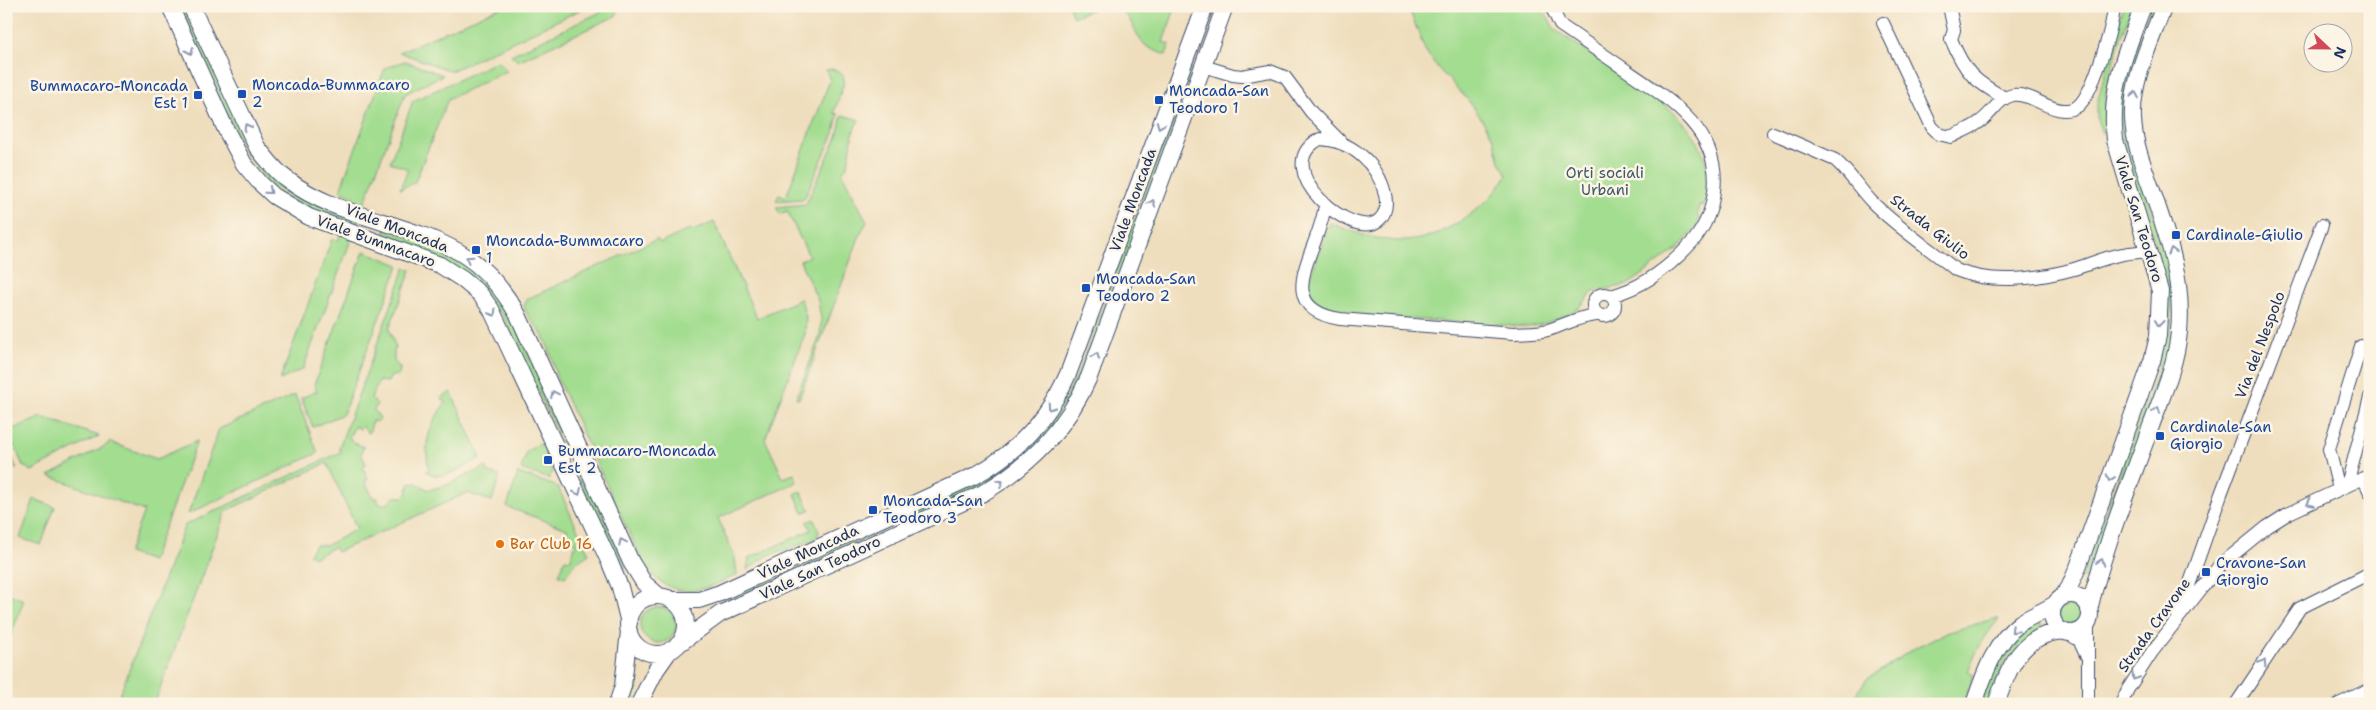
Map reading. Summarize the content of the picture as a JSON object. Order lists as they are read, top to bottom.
{
  "streets": {
    "main road": ["Viale Moncada", "Viale San Teodoro", "Viale Bummacaro"],
    "street": ["Strada Giulio", "Via del Nespolo", "Strada Cravone"]
  },
  "crossings": [
    ["Viale Moncada", "Viale San Teodoro"],
    ["Viale Moncada", "Viale Bummacaro"],
    ["Viale San Teodoro", "Strada Giulio"],
    ["Viale San Teodoro", "Viale Bummacaro"],
    ["Via del Nespolo", "Strada Cravone"]
  ],
  "one_way": ["Viale Bummacaro"],
  "parks": ["Orti sociali Urbani"],
  "places": {
    "transit": [
      "Moncada-Bummacaro 2",
      "Bummacaro-Moncada Est 1",
      "Moncada-San Teodoro 1",
      "Cardinale-Giulio",
      "Moncada-Bummacaro 1",
      "Moncada-San Teodoro 2",
      "Cardinale-San Giorgio",
      "Bummacaro-Moncada Est 2",
      "Moncada-San Teodoro 3",
      "Cravone-San Giorgio"
    ],
    "other": ["Bar Club 16"]
  },
  "north": "right"
}
